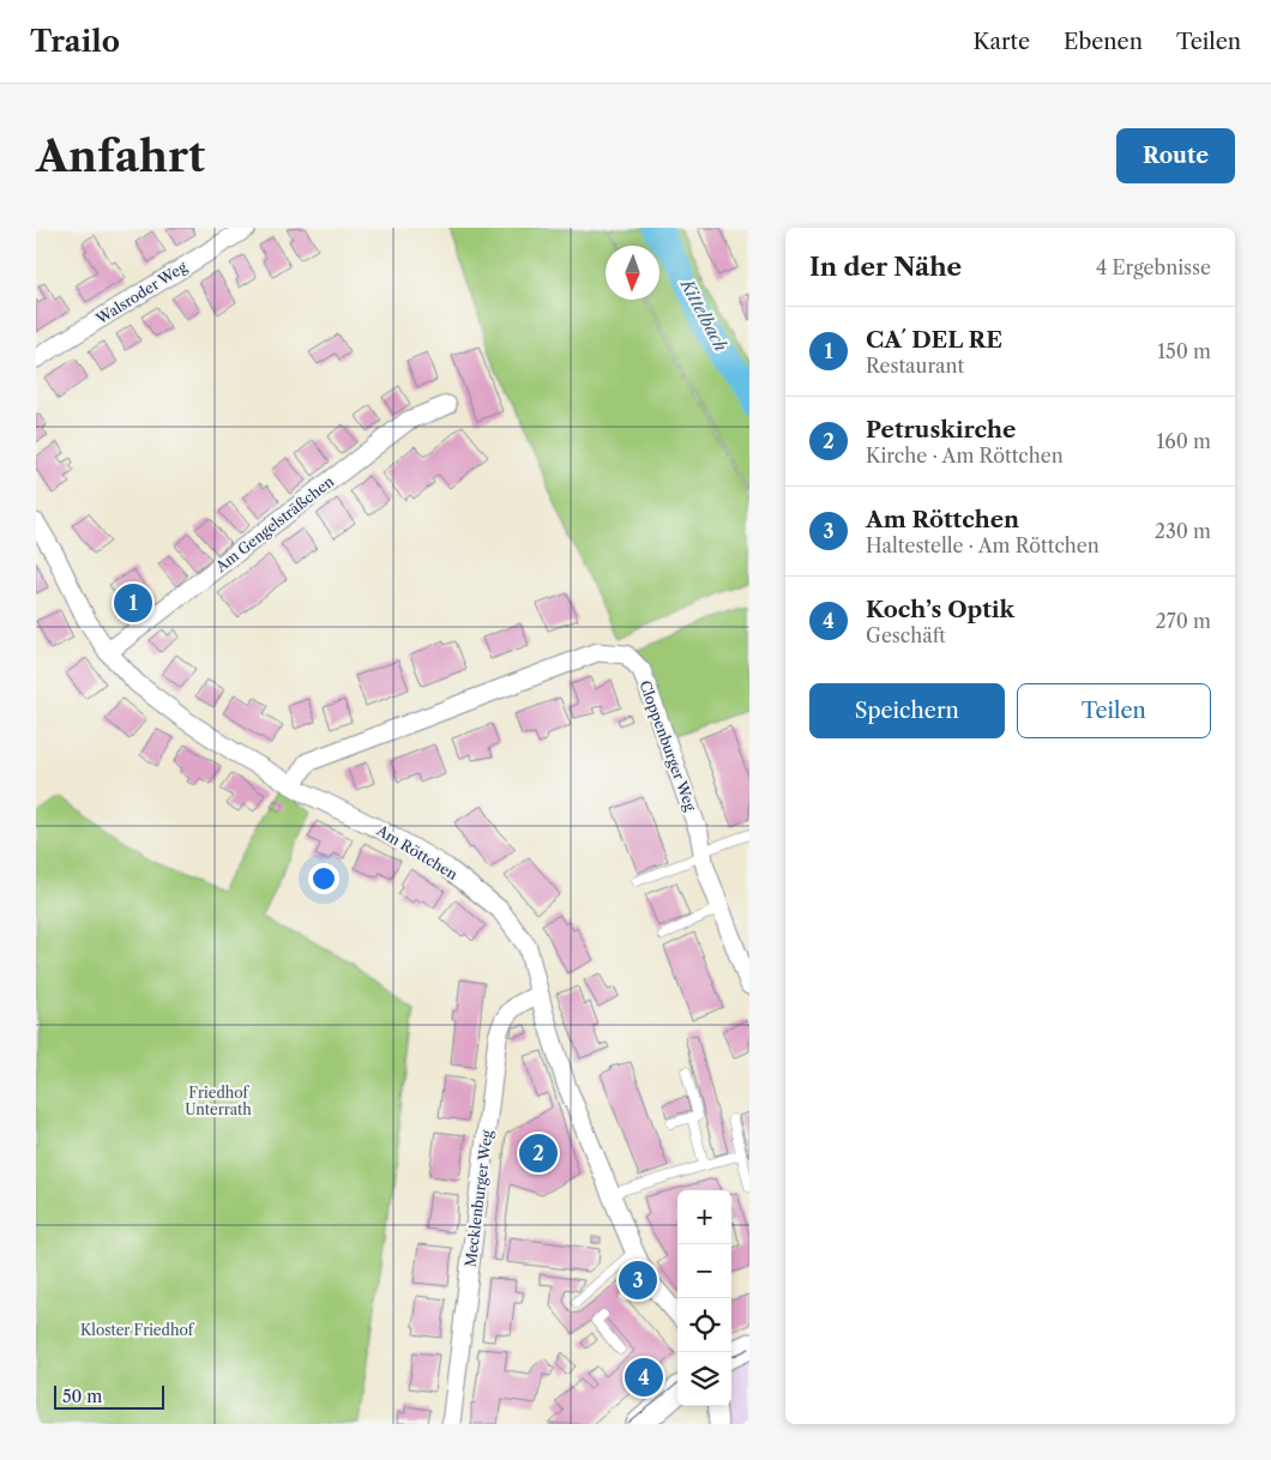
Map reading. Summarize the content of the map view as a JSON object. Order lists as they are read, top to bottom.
{
  "streets": {
    "street": [
      "Walsroder Weg",
      "Am Gengelsträßchen",
      "Cloppenburger Weg",
      "Am Röttchen",
      "Mecklenburger Weg"
    ]
  },
  "crossings": [
    ["Am Gengelsträßchen", "Am Röttchen"],
    ["Cloppenburger Weg", "Am Röttchen"],
    ["Am Röttchen", "Mecklenburger Weg"]
  ],
  "water": ["Kittelbach"],
  "parks": ["Friedhof Unterrath", "Kloster Friedhof"],
  "scale_bar": "50 m",
  "north": "bottom",
  "page": {
    "header": "Trailo",
    "nav": ["Karte", "Ebenen", "Teilen"],
    "buttons": [
      "Route",
      ["Speichern", "Teilen"]
    ],
    "title": "Anfahrt",
    "heading": ["In der Nähe", "4 Ergebnisse"],
    "list": [
      {
        "mark": "1",
        "name": "CA´ DEL RE",
        "note": "Restaurant",
        "value": "150 m"
      },
      {
        "mark": "2",
        "name": "Petruskirche",
        "note": "Kirche · Am Röttchen",
        "value": "160 m"
      },
      {
        "mark": "3",
        "name": "Am Röttchen",
        "note": "Haltestelle · Am Röttchen",
        "value": "230 m"
      },
      {
        "mark": "4",
        "name": "Koch’s Optik",
        "note": "Geschäft",
        "value": "270 m"
      }
    ],
    "pins": [
      "1",
      "2",
      "3",
      "4"
    ],
    "map_buttons": ["+", "−"],
    "scale": "50 m"
  }
}
